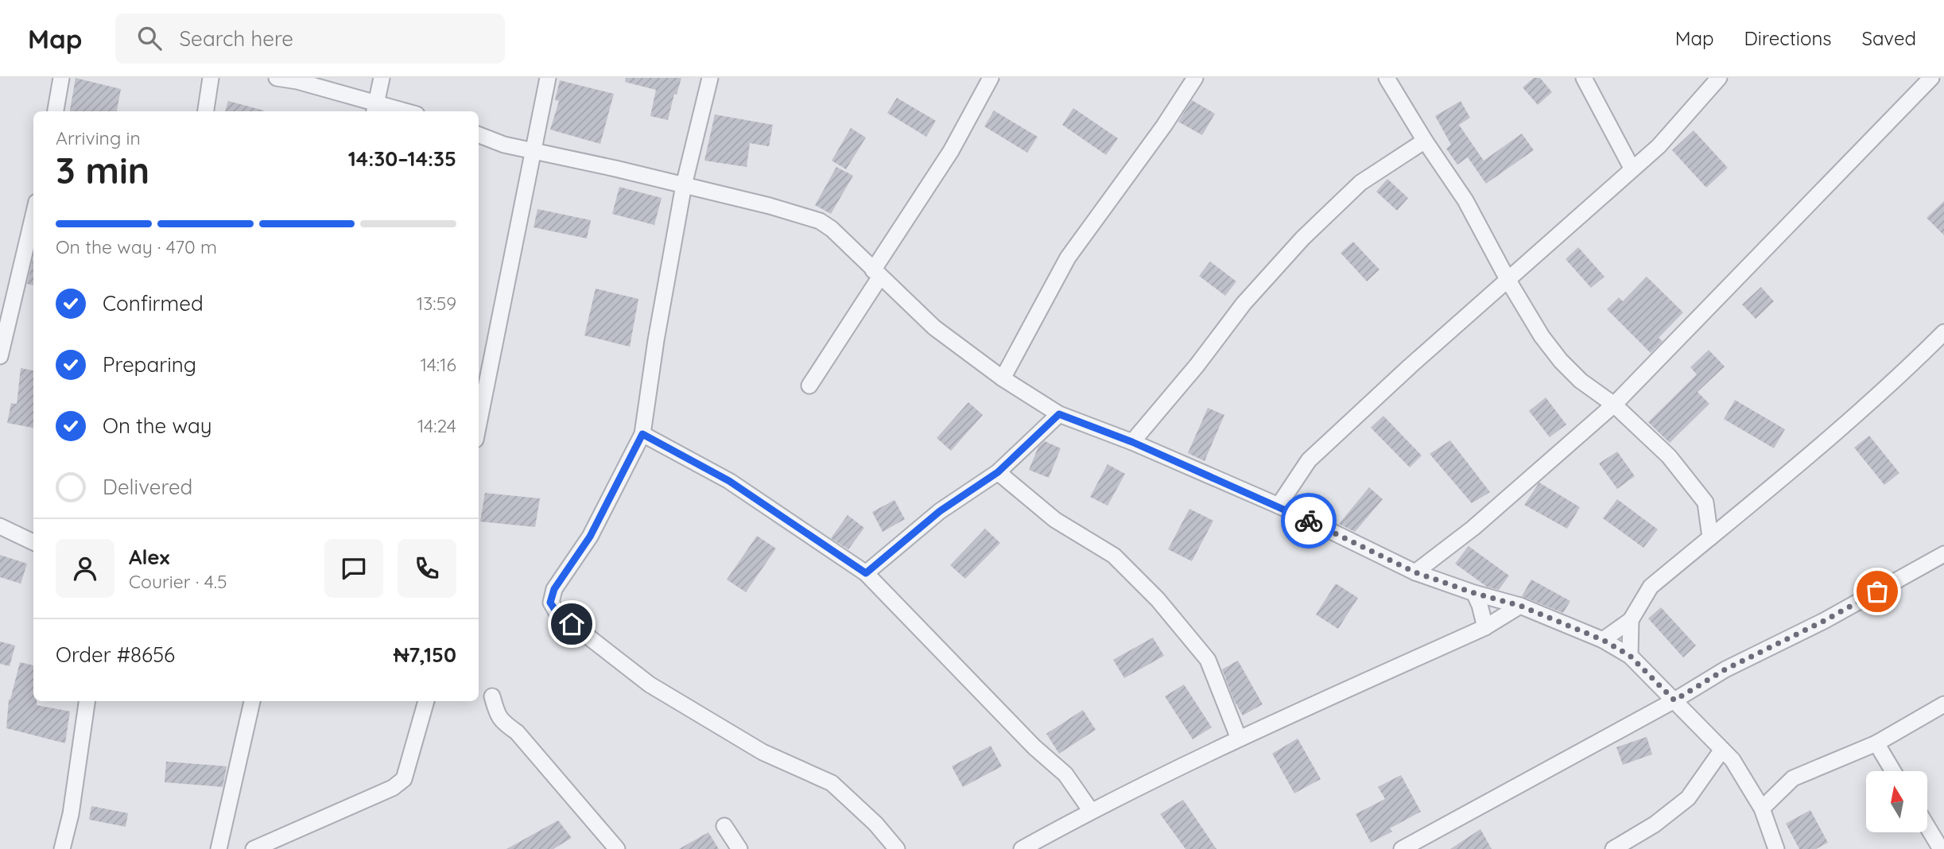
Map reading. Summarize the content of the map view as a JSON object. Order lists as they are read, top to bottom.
{
  "north": "top",
  "page": {
    "header": "Map",
    "search": "Search here",
    "nav": ["Map", "Directions", "Saved"],
    "heading": ["3 min", "Arriving in", "14:30–14:35"],
    "panel": [
      "Alex",
      "Courier · 4.5",
      "Order #8656",
      "₦7,150"
    ],
    "bar": "On the way · 470 m",
    "list": [
      ["Confirmed", "13:59"],
      ["Preparing", "14:16"],
      ["On the way", "14:24"],
      "Delivered"
    ]
  }
}
